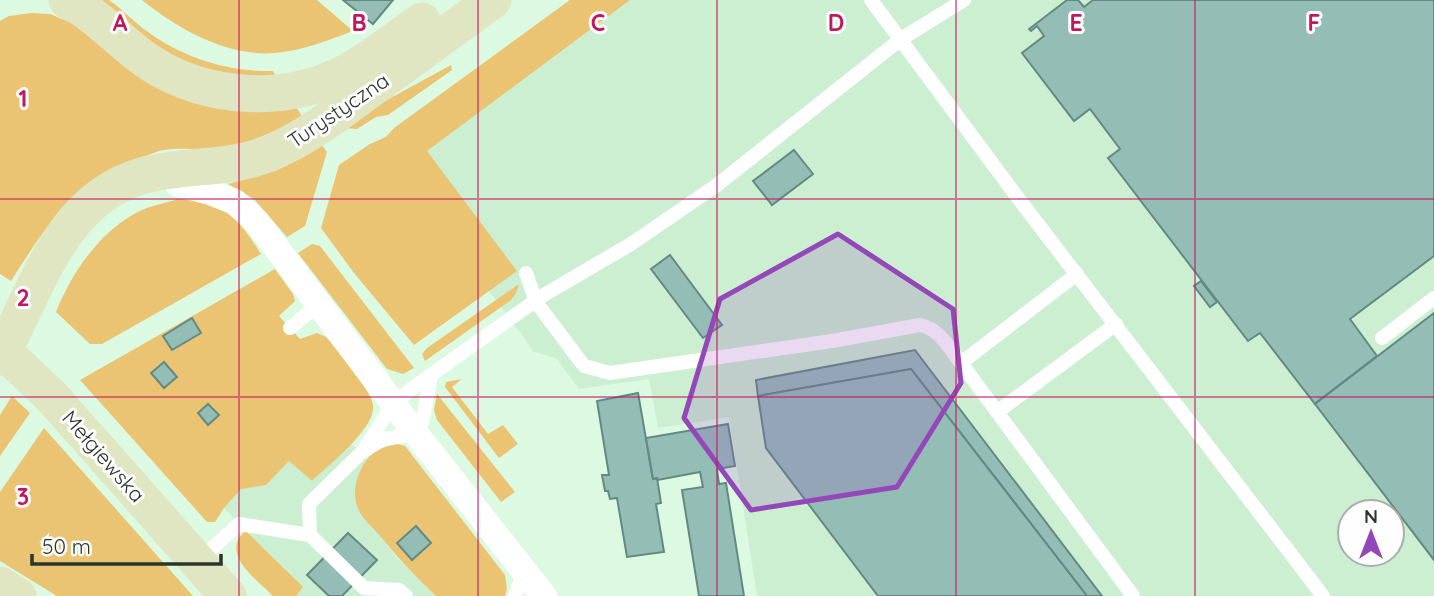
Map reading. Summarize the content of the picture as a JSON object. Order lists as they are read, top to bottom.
{
  "streets": {
    "main road": ["Turystyczna", "Mełgiewska"]
  },
  "crossings": [
    ["Turystyczna", "Mełgiewska"]
  ],
  "scale_bar": "50 m",
  "north": "top",
  "grid": {
    "columns": [
      "A",
      "B",
      "C",
      "D",
      "E",
      "F"
    ],
    "rows": ["1", "2", "3"]
  }
}
